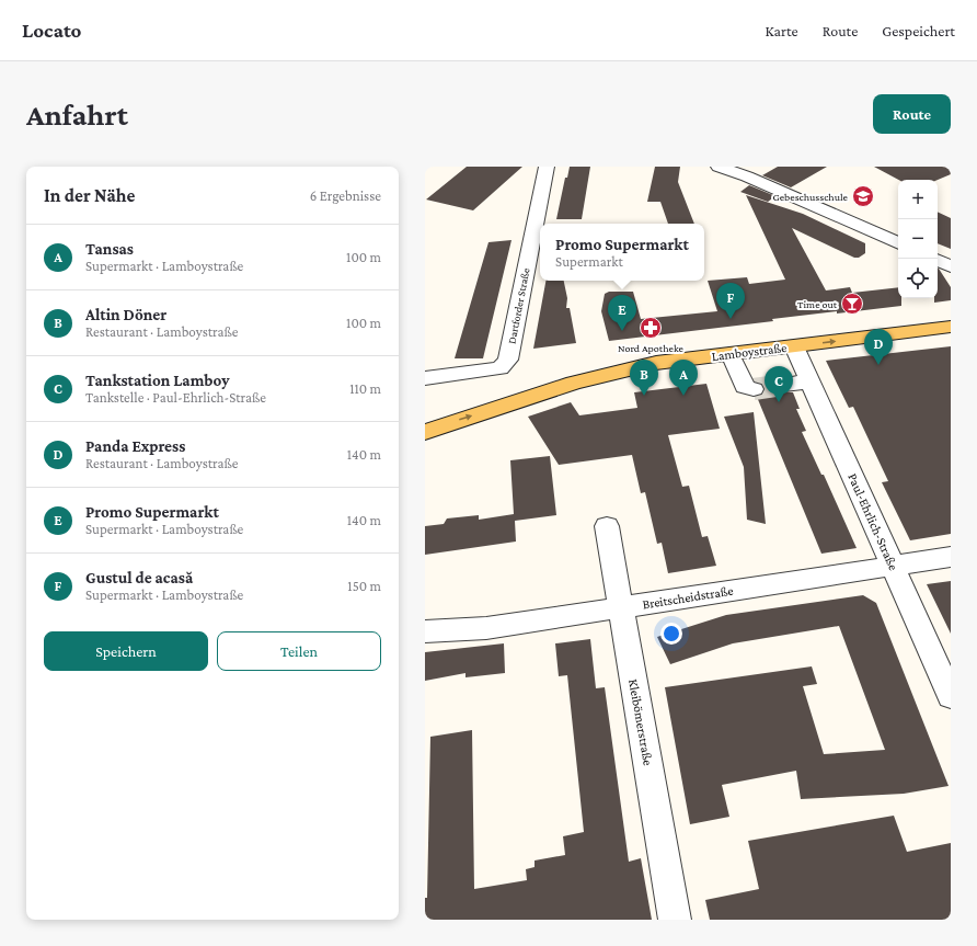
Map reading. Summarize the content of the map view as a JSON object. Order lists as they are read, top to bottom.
{
  "streets": {
    "main road": ["Lamboystraße"],
    "street": [
      "Dartforder Straße",
      "Paul-Ehrlich-Straße",
      "Breitscheidstraße",
      "Kleibömerstraße"
    ]
  },
  "crossings": [
    ["Lamboystraße", "Paul-Ehrlich-Straße"],
    ["Paul-Ehrlich-Straße", "Breitscheidstraße"],
    ["Breitscheidstraße", "Kleibömerstraße"]
  ],
  "places": {
    "school or university": ["Gebeschusschule"],
    "bar": ["Time out"],
    "pharmacy": ["Nord Apotheke"]
  },
  "page": {
    "header": "Locato",
    "nav": ["Karte", "Route", "Gespeichert"],
    "buttons": [
      "Route",
      ["Speichern", "Teilen"]
    ],
    "title": "Anfahrt",
    "heading": ["In der Nähe", "6 Ergebnisse"],
    "map_buttons": ["+", "−"],
    "list": [
      {
        "mark": "A",
        "name": "Tansas",
        "note": "Supermarkt · Lamboystraße",
        "value": "100 m"
      },
      {
        "mark": "B",
        "name": "Altin Döner",
        "note": "Restaurant · Lamboystraße",
        "value": "100 m"
      },
      {
        "mark": "C",
        "name": "Tankstation Lamboy",
        "note": "Tankstelle · Paul-Ehrlich-Straße",
        "value": "110 m"
      },
      {
        "mark": "D",
        "name": "Panda Express",
        "note": "Restaurant · Lamboystraße",
        "value": "140 m"
      },
      {
        "mark": "E",
        "name": "Promo Supermarkt",
        "note": "Supermarkt · Lamboystraße",
        "value": "140 m"
      },
      {
        "mark": "F",
        "name": "Gustul de acasă",
        "note": "Supermarkt · Lamboystraße",
        "value": "150 m"
      }
    ],
    "popup": ["Promo Supermarkt", "Supermarkt"],
    "pins": [
      "F",
      "E",
      "D",
      "A",
      "B",
      "C"
    ]
  }
}
